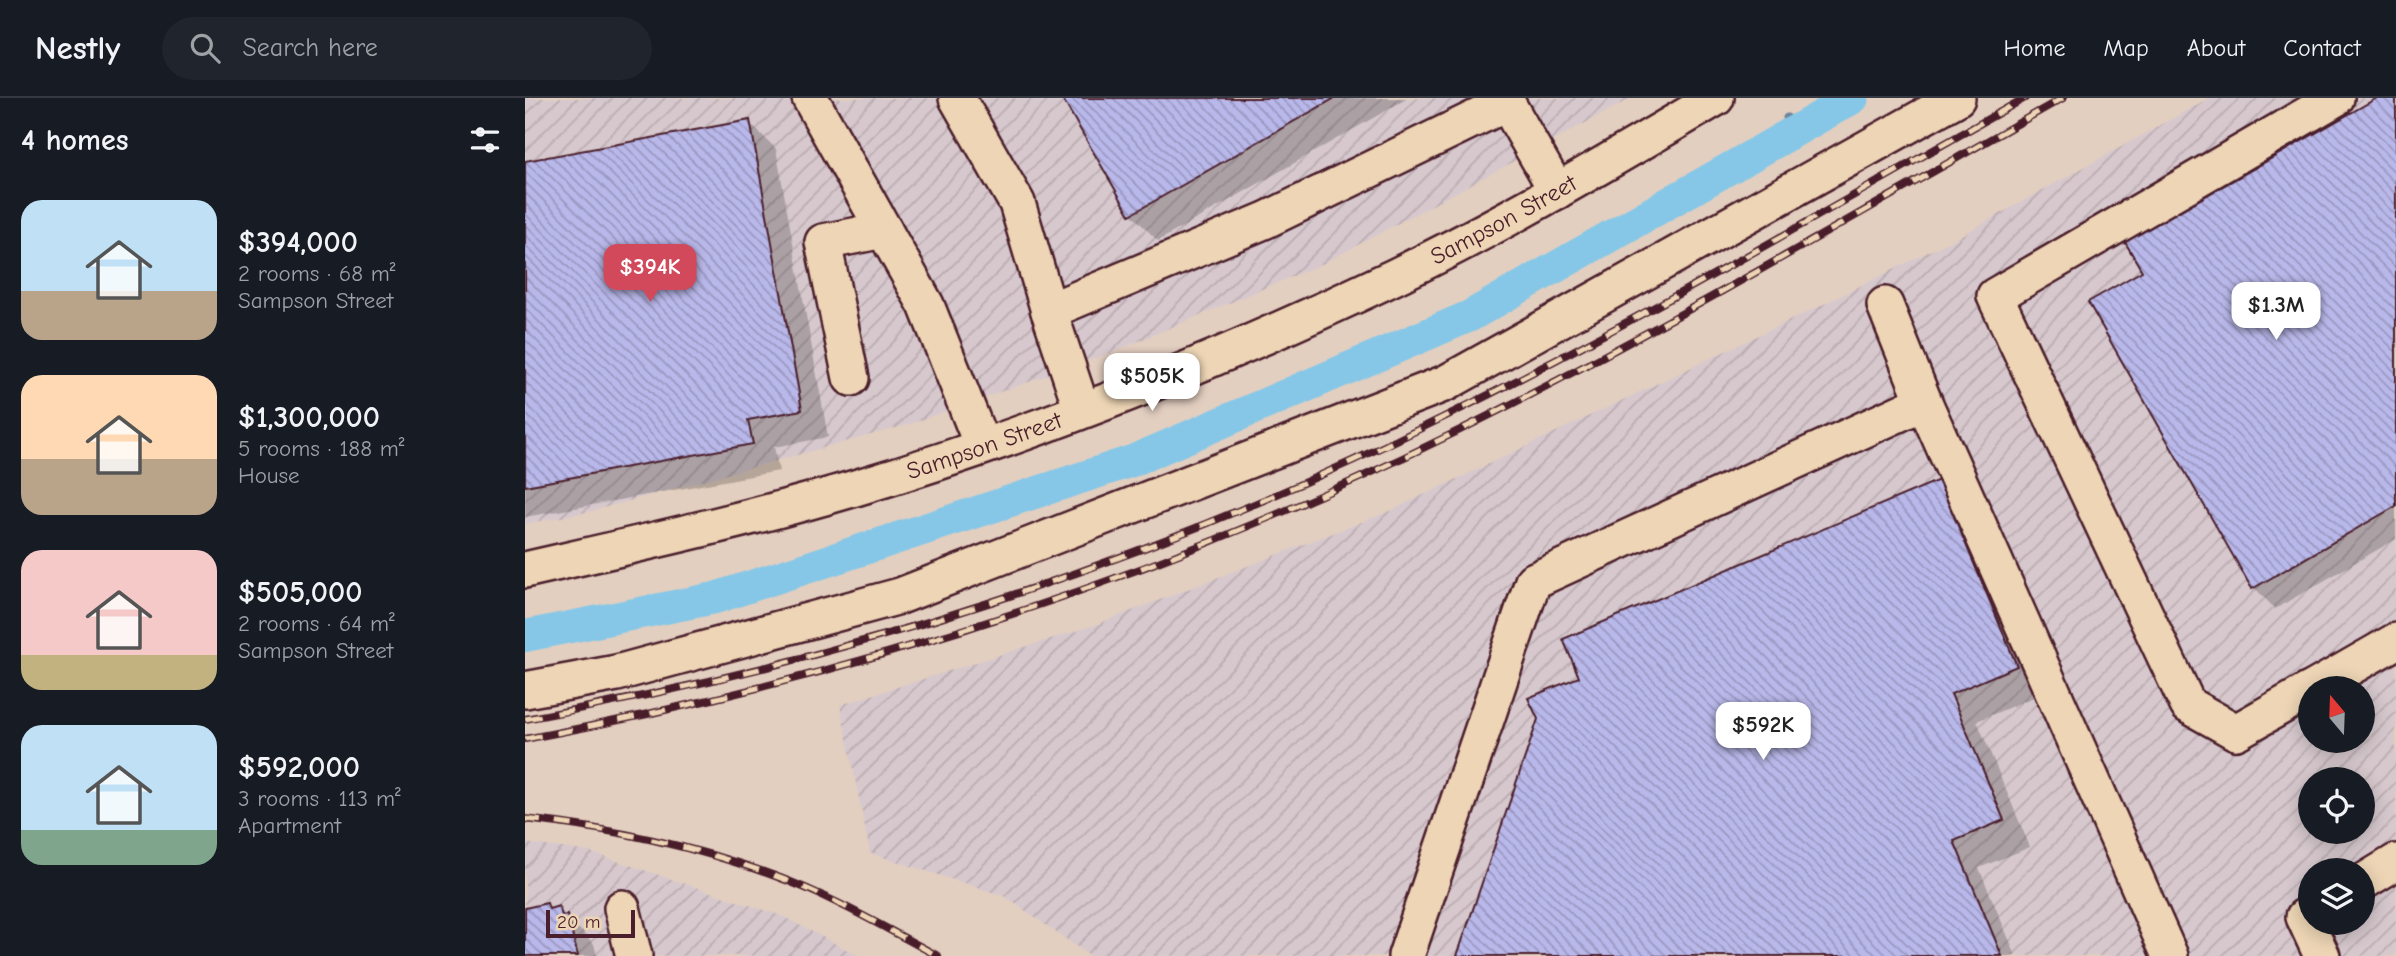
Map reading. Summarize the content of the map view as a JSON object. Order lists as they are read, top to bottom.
{
  "streets": {
    "street": ["Sampson Street"]
  },
  "scale_bar": "20 m",
  "north": "top",
  "page": {
    "header": "Nestly",
    "search": "Search here",
    "nav": [
      "Home",
      "Map",
      "About",
      "Contact"
    ],
    "heading": "4 homes",
    "list": [
      {
        "name": "$394,000",
        "note": "2 rooms · 68 m² · Sampson Street"
      },
      {
        "name": "$1,300,000",
        "note": "5 rooms · 188 m² · House"
      },
      {
        "name": "$505,000",
        "note": "2 rooms · 64 m² · Sampson Street"
      },
      {
        "name": "$592,000",
        "note": "3 rooms · 113 m² · Apartment"
      }
    ],
    "price": [
      "$394K",
      "$1.3M",
      "$505K",
      "$592K"
    ],
    "scale": "20 m"
  }
}
